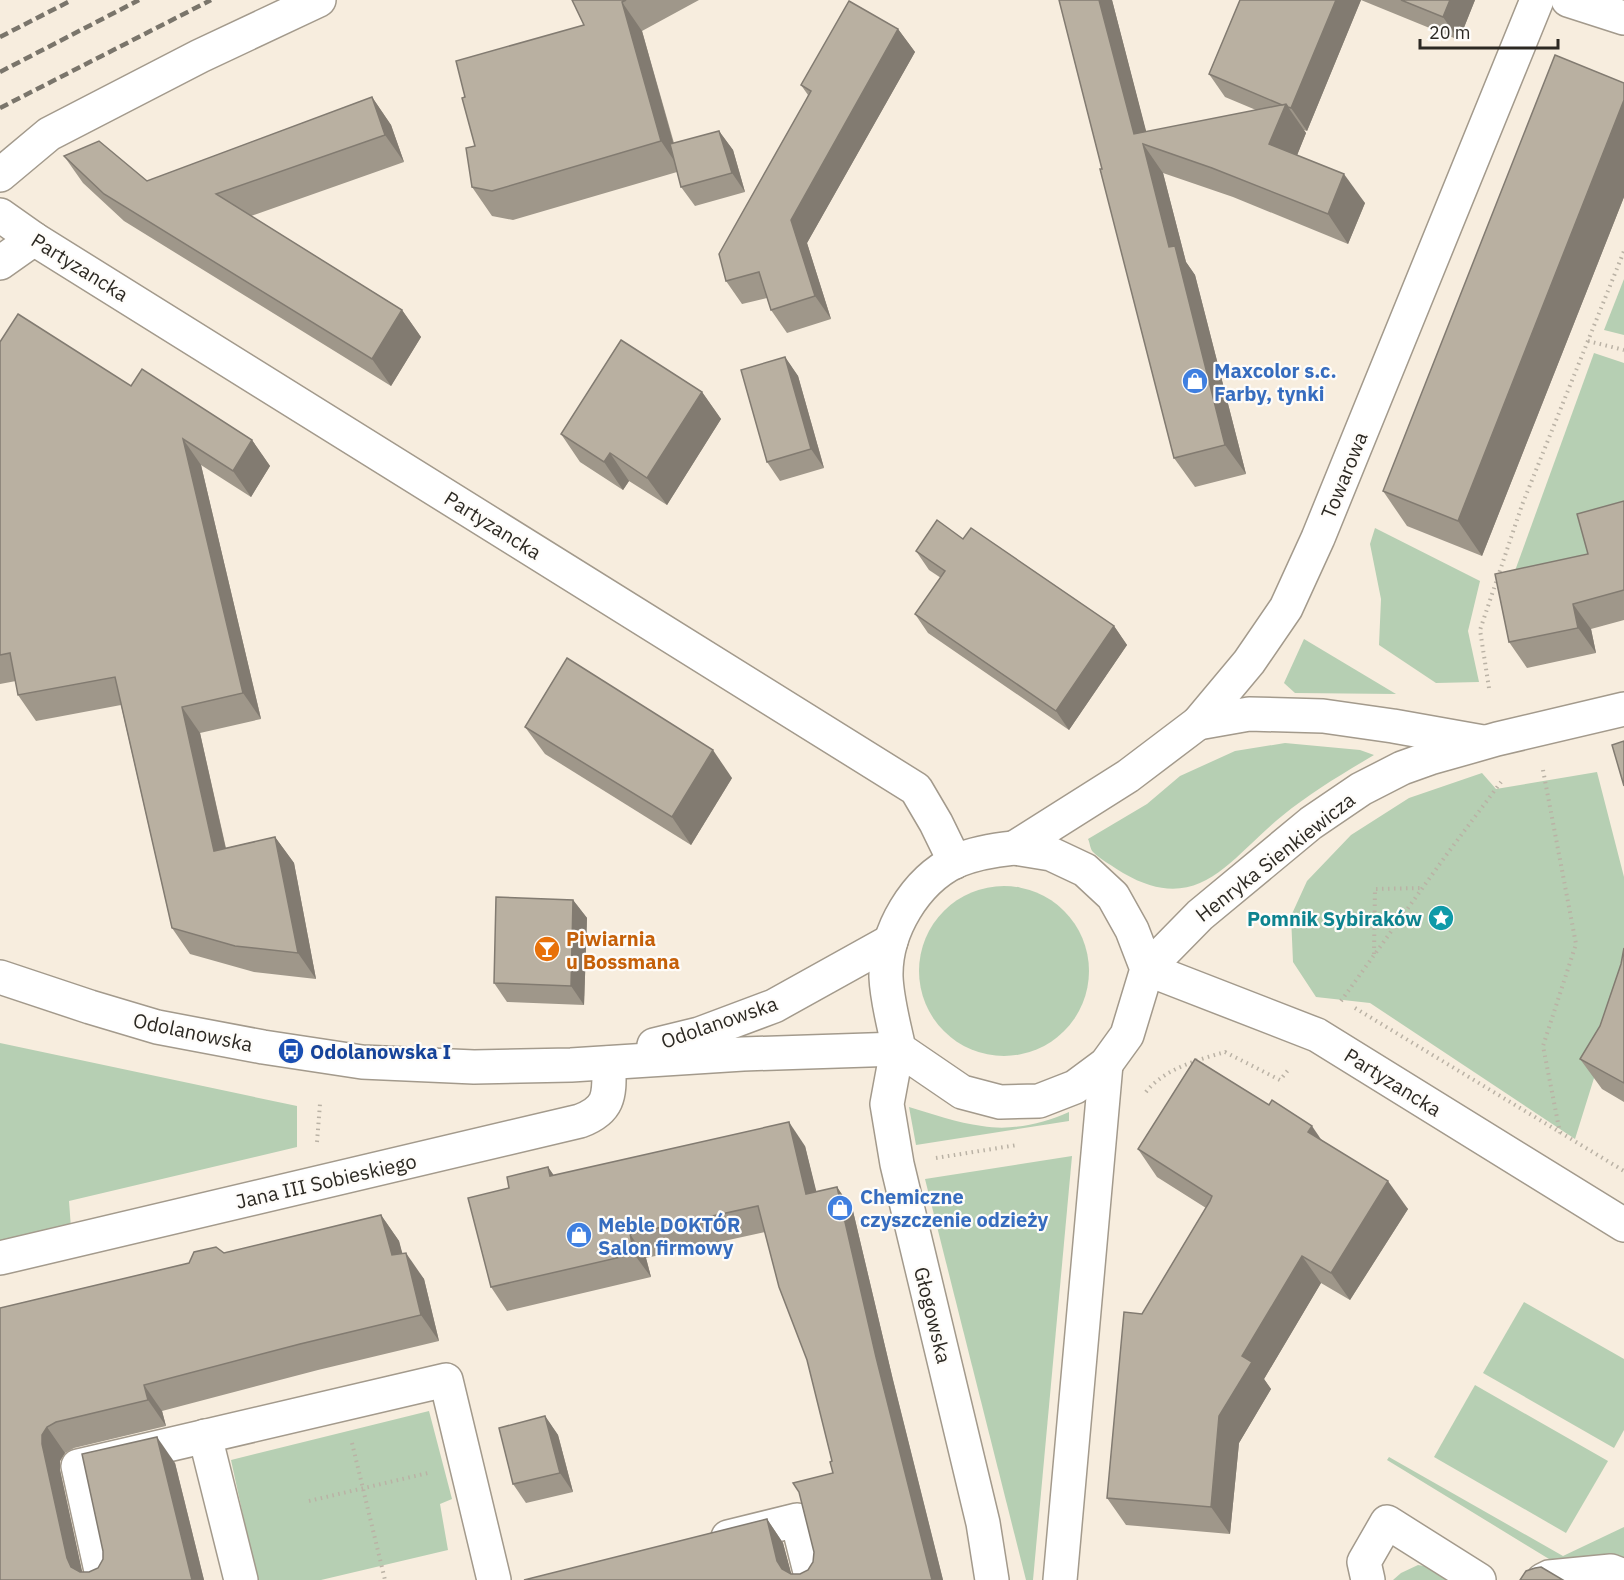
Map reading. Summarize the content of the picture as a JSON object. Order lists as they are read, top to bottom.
{
  "streets": {
    "main road": [
      "Partyzancka",
      "Towarowa",
      "Henryka Sienkiewicza",
      "Odolanowska",
      "Jana III Sobieskiego",
      "Głogowska"
    ]
  },
  "crossings": [
    ["Partyzancka", "Henryka Sienkiewicza"],
    ["Odolanowska", "Jana III Sobieskiego"],
    ["Odolanowska", "Głogowska"]
  ],
  "places": {
    "shop": ["Maxcolor s.c. Farby, tynki", "Chemiczne czyszczenie odzieży", "Meble DOKTÓR Salon firmowy"],
    "place": ["Pomnik Sybiraków"],
    "bar": ["Piwiarnia u Bossmana"],
    "bus stop": ["Odolanowska I"]
  },
  "scale_bar": "20 m"
}
